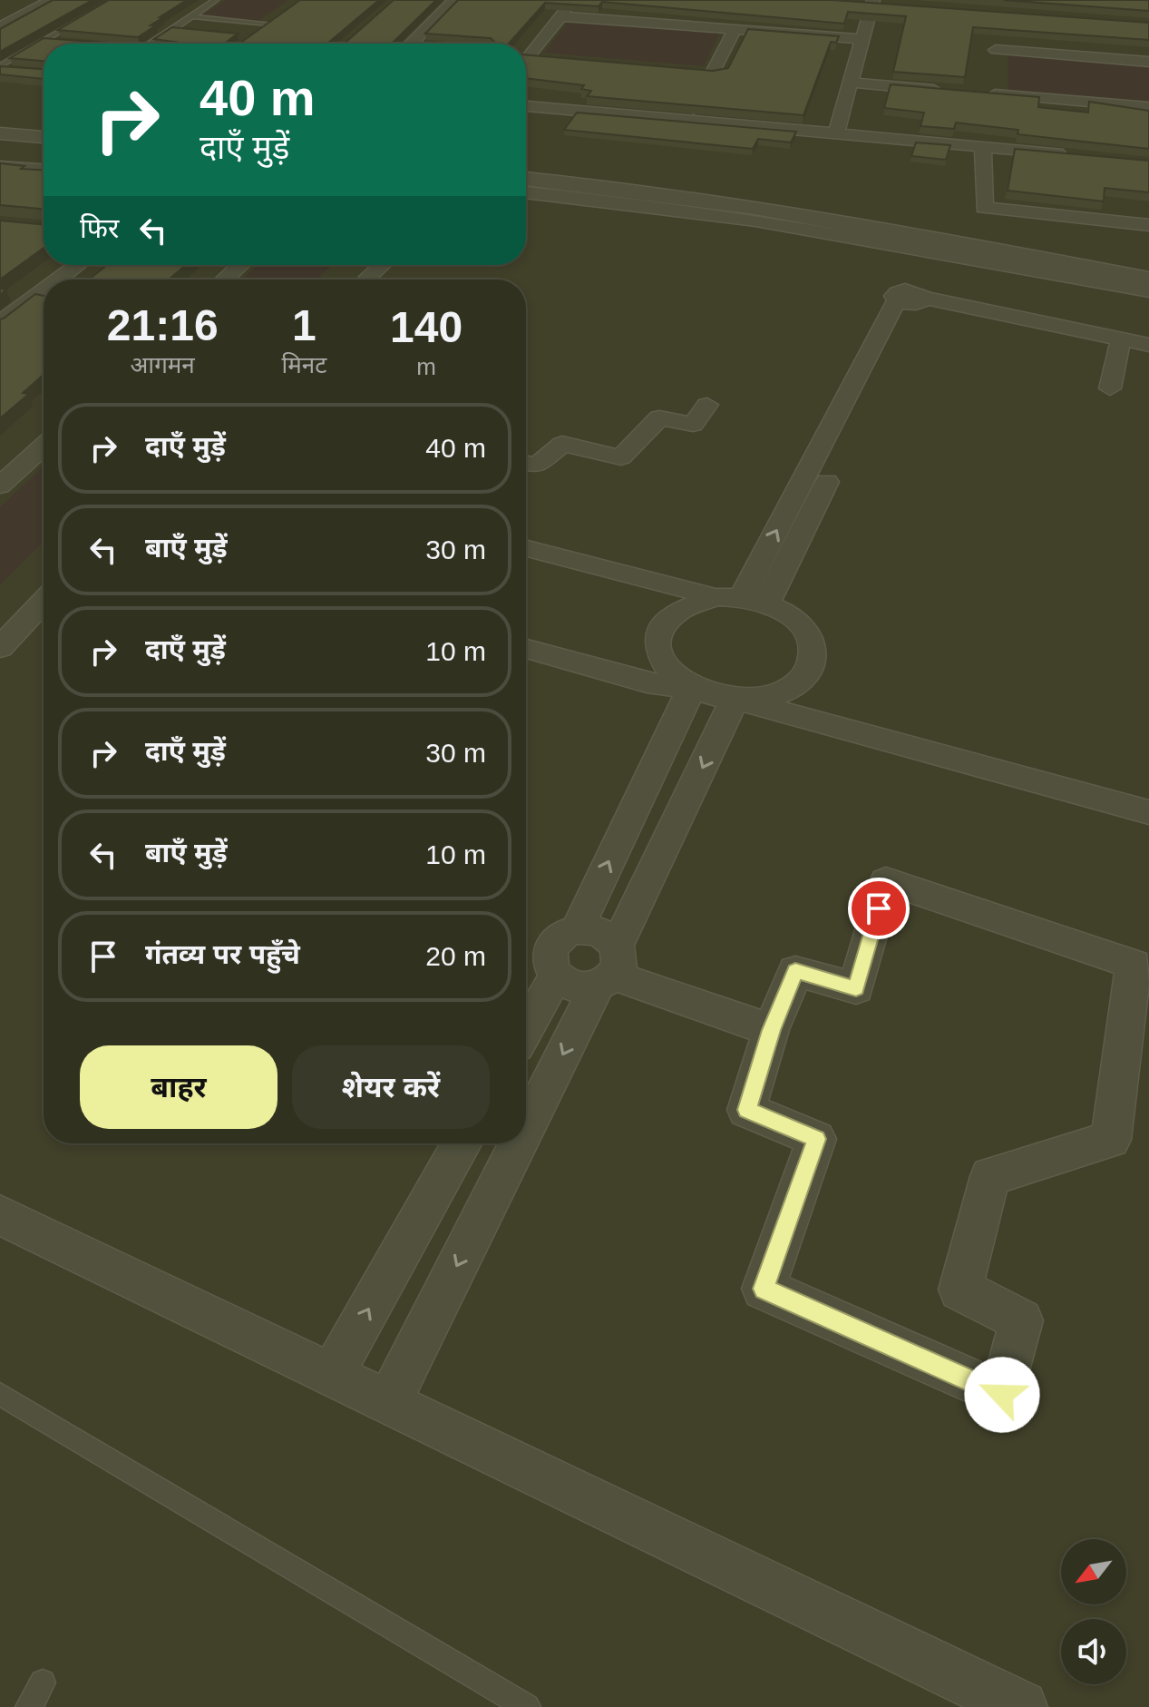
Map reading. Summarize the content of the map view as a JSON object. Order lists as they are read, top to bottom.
{
  "north": "bottom left",
  "page": {
    "turn": ["40 m", "दाएँ मुड़ें"],
    "then": "फिर",
    "eta": [
      "21:16",
      "आगमन",
      "1",
      "मिनट",
      "140",
      "m"
    ],
    "list": [
      {
        "name": "दाएँ मुड़ें",
        "value": "40 m"
      },
      {
        "name": "बाएँ मुड़ें",
        "value": "30 m"
      },
      {
        "name": "दाएँ मुड़ें",
        "value": "10 m"
      },
      {
        "name": "दाएँ मुड़ें",
        "value": "30 m"
      },
      {
        "name": "बाएँ मुड़ें",
        "value": "10 m"
      },
      {
        "name": "गंतव्य पर पहुँचे",
        "value": "20 m"
      }
    ],
    "buttons": ["बाहर", "शेयर करें"]
  }
}
